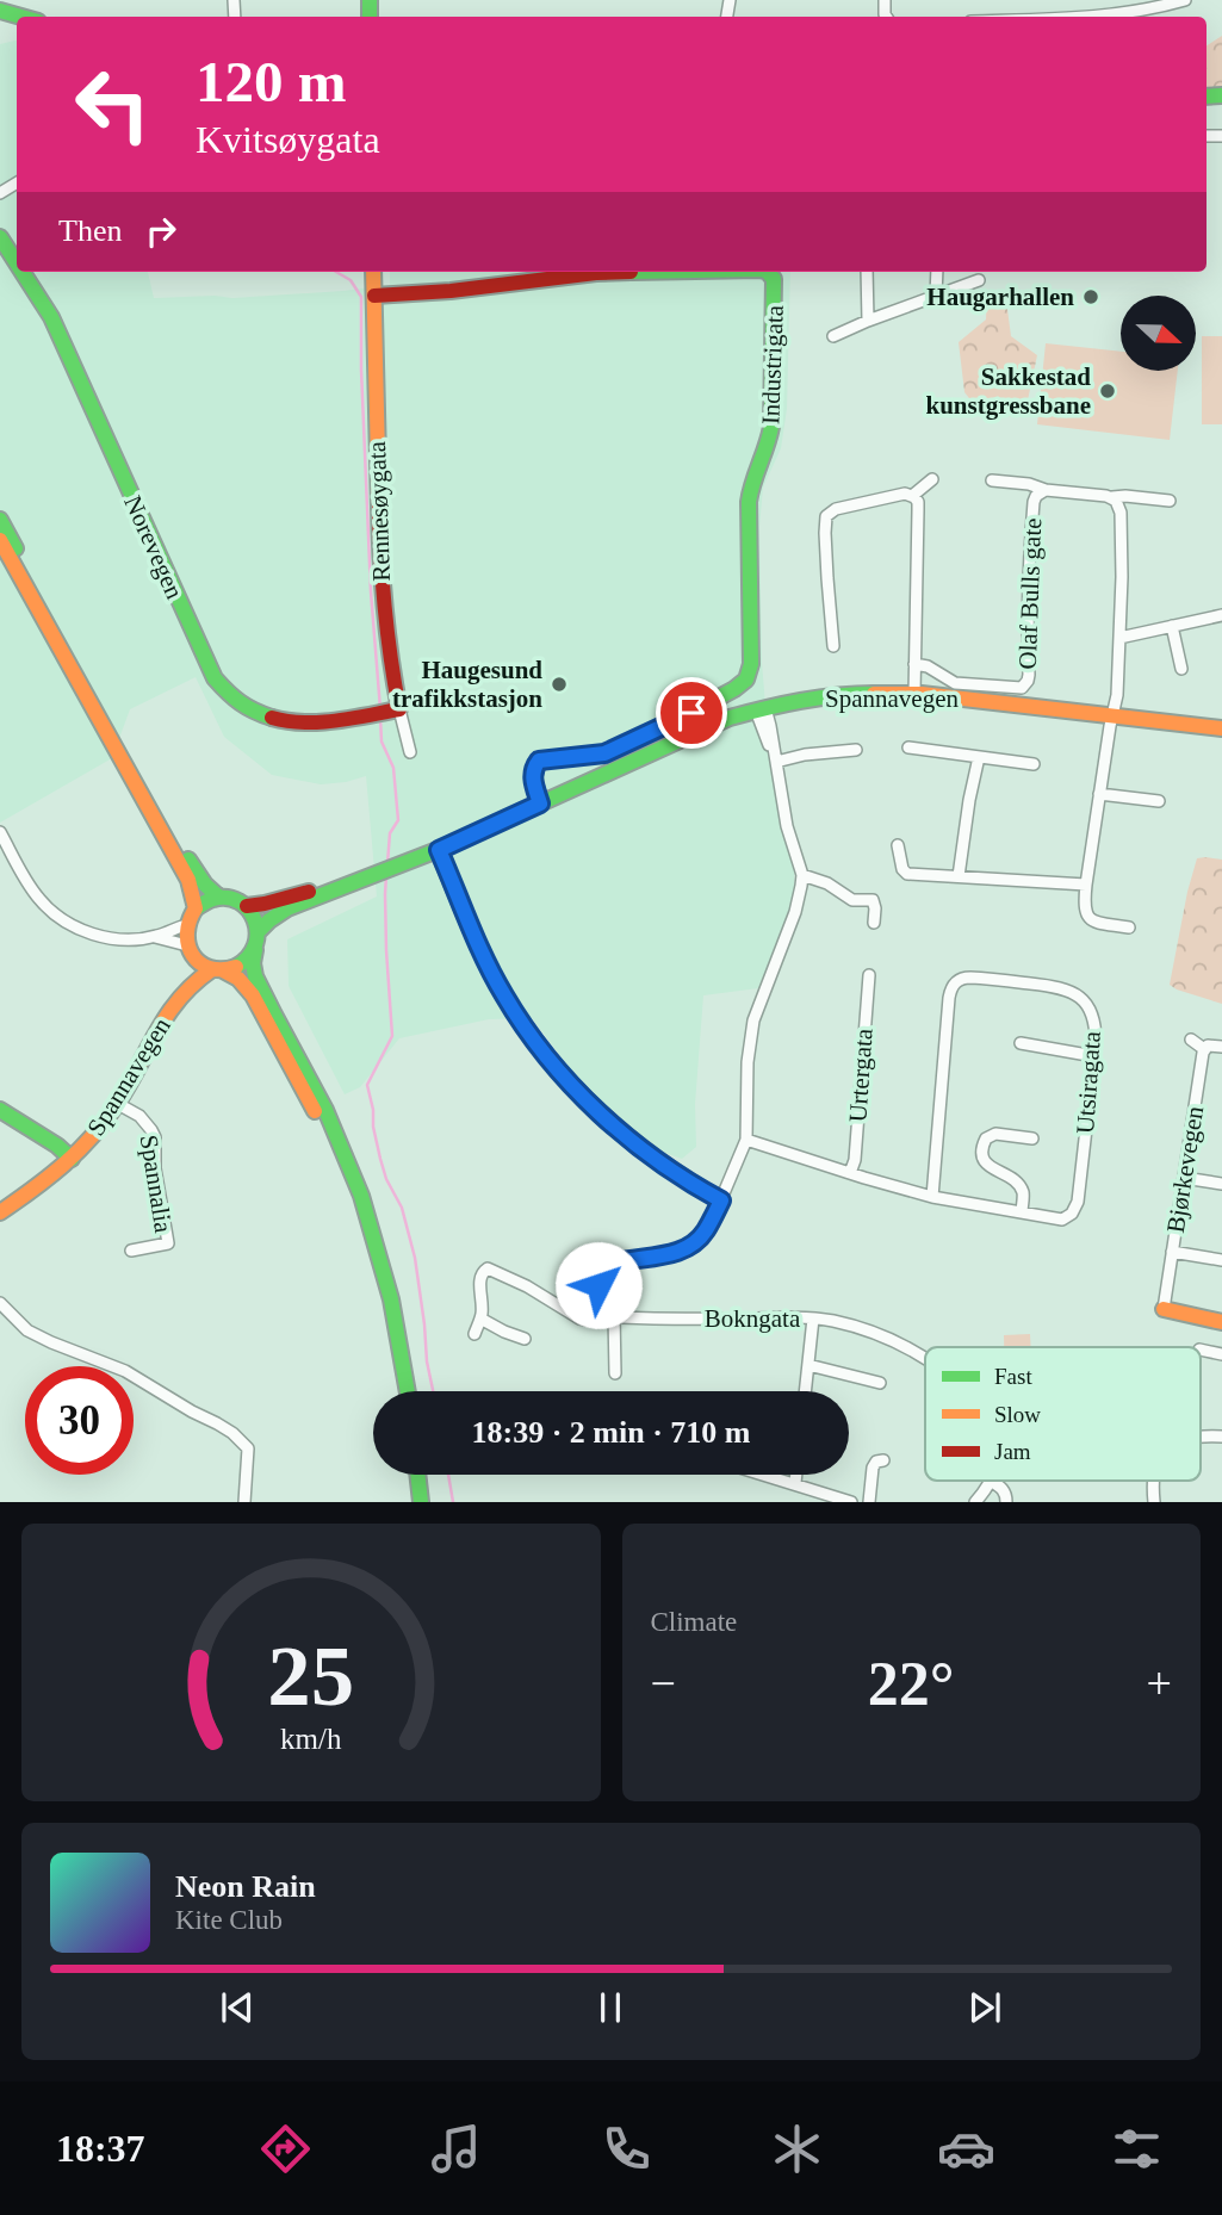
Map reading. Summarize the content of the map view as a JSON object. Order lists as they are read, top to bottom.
{
  "streets": {
    "main road": [
      "Industrigata",
      "Rennesøygata",
      "Norevegen",
      "Spannavegen"
    ],
    "street": [
      "Olaf Bulls gate",
      "Urtergata",
      "Utsiragata",
      "Bjørkevegen",
      "Spannalia",
      "Bokngata"
    ]
  },
  "crossings": [
    ["Industrigata", "Rennesøygata"],
    ["Industrigata", "Spannavegen"],
    ["Rennesøygata", "Norevegen"],
    ["Spannavegen", "Spannalia"],
    ["Urtergata", "Utsiragata"]
  ],
  "places": ["Haugarhallen", "Sakkestad kunstgressbane", "Haugesund trafikkstasjon"],
  "legend": ["Fast", "Slow", "Jam"],
  "north": "right",
  "page": {
    "turn": ["120 m", "Kvitsøygata"],
    "then": "Then",
    "limit": "30",
    "trip": "18:39 · 2 min · 710 m",
    "tile": "Climate",
    "heat": ["−", "22°", "+"],
    "song": ["Neon Rain", "Kite Club"],
    "tabs": "18:37",
    "gauge": ["25", "km/h"]
  }
}
